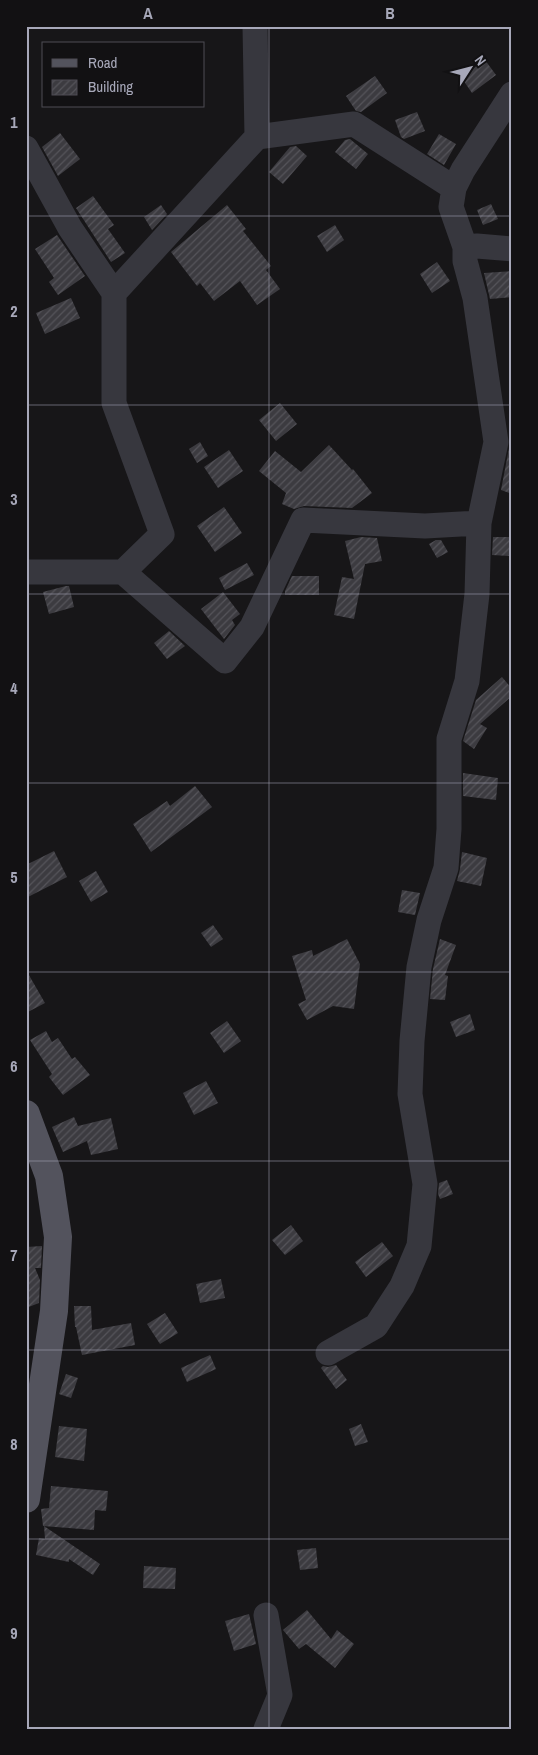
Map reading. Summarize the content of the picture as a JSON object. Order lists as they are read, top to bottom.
{
  "legend": ["Road", "Building"],
  "north": "top right",
  "grid": {
    "columns": ["A", "B"],
    "rows": [
      "1",
      "2",
      "3",
      "4",
      "5",
      "6",
      "7",
      "8",
      "9"
    ]
  }
}
